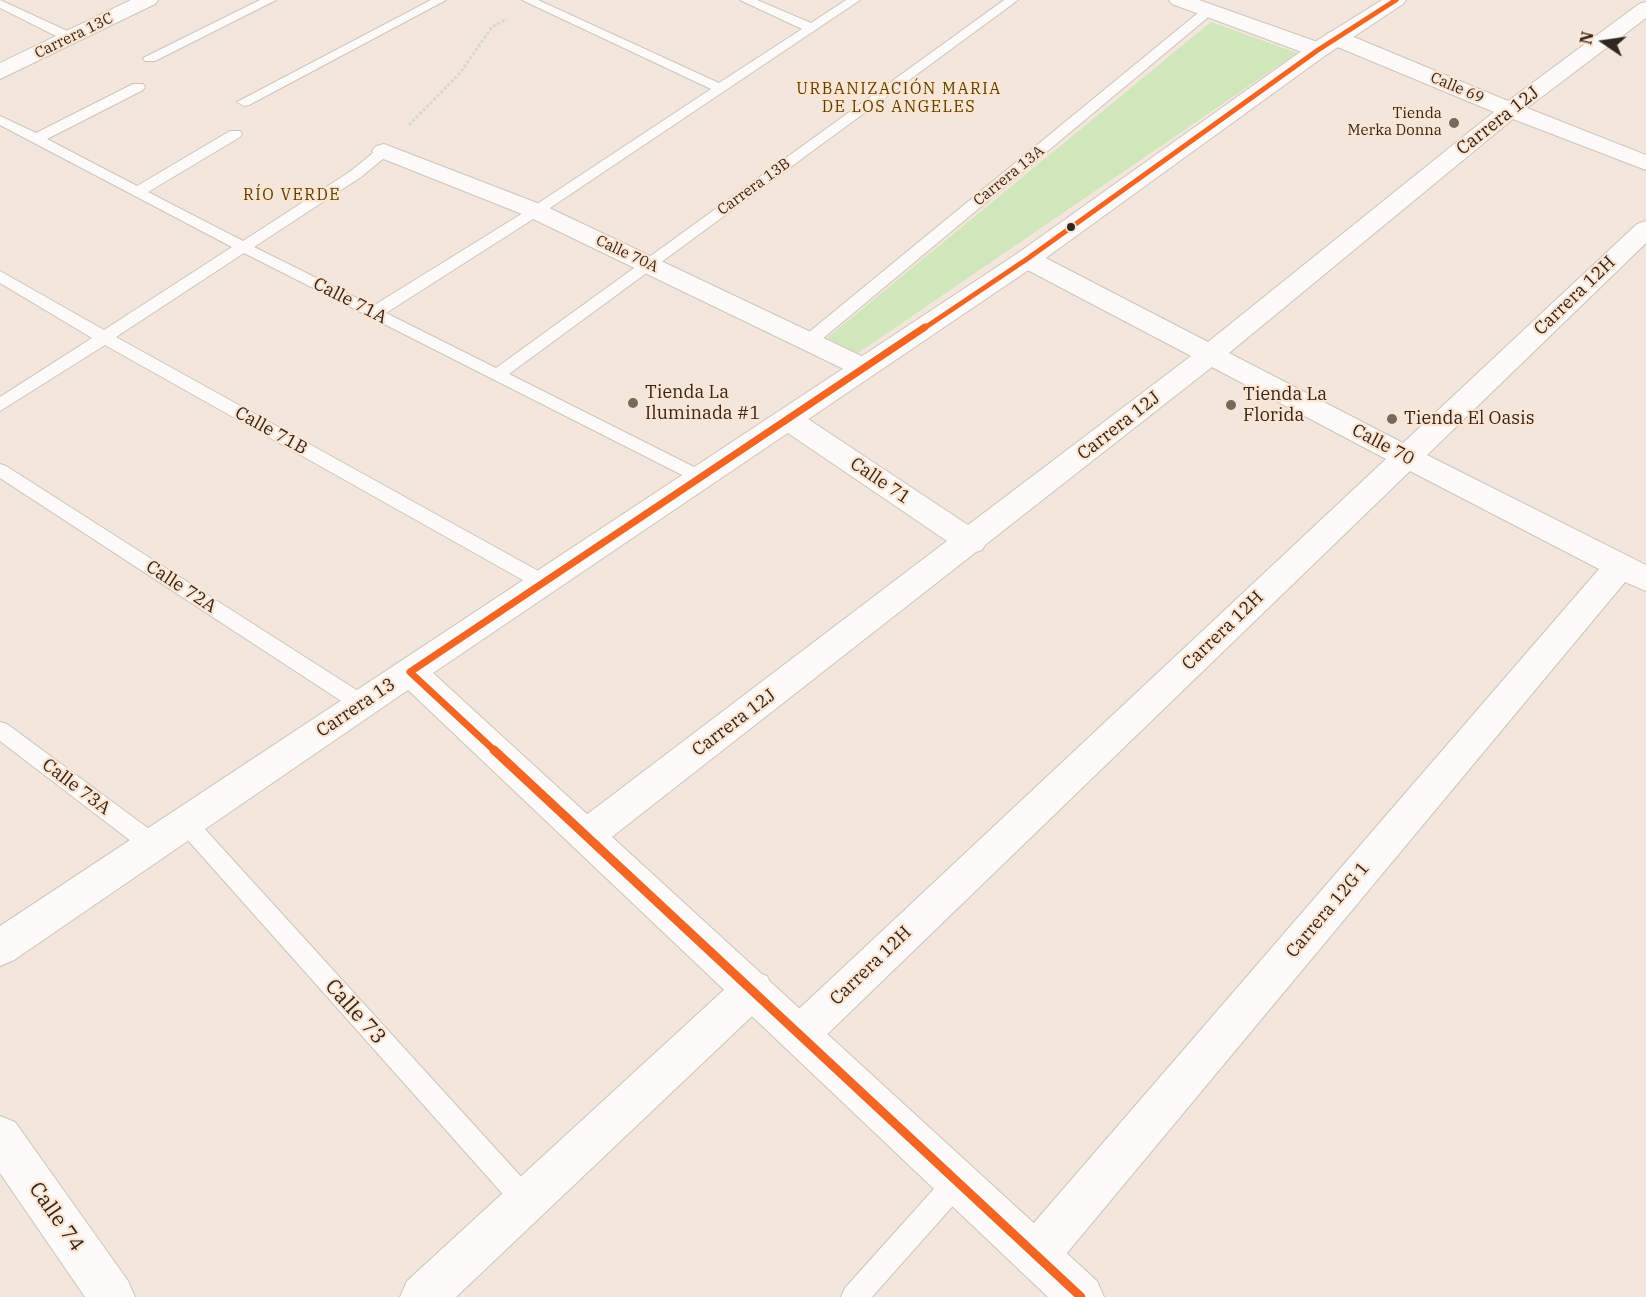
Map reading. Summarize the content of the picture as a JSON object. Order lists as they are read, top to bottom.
{
  "streets": {
    "street": [
      "Carrera 13C",
      "Calle 69",
      "Carrera 12J",
      "Calle 70A",
      "Carrera 12H",
      "Calle 70",
      "Calle 71",
      "Carrera 13",
      "Carrera 12G 1",
      "Calle 74"
    ],
    "lane": [
      "Carrera 13A",
      "Carrera 13B",
      "Calle 71A",
      "Calle 71B",
      "Calle 72A",
      "Calle 73A",
      "Calle 73"
    ]
  },
  "crossings": [
    ["Calle 69", "Carrera 12J"],
    ["Calle 69", "Carrera 13A"],
    ["Calle 69", "Carrera 13"],
    ["Carrera 12J", "Calle 70"],
    ["Carrera 12J", "Calle 71"],
    ["Carrera 13A", "Calle 70A"],
    ["Carrera 13B", "Calle 70A"],
    ["Carrera 13B", "Calle 71A"],
    ["Calle 70A", "Carrera 13"],
    ["Carrera 12H", "Calle 70"],
    ["Calle 71A", "Carrera 13"],
    ["Calle 71B", "Carrera 13"],
    ["Calle 70", "Carrera 13"],
    ["Calle 70", "Carrera 12G 1"],
    ["Calle 71", "Carrera 13"],
    ["Calle 72A", "Carrera 13"],
    ["Carrera 13", "Calle 73A"],
    ["Carrera 13", "Calle 73"]
  ],
  "districts": ["URBANIZACIÓN MARIA DE LOS ANGELES", "RÍO VERDE"],
  "places": [
    "Tienda Merka Donna",
    "Tienda La Iluminada #1",
    "Tienda La Florida",
    "Tienda El Oasis"
  ],
  "north": "left"
}
